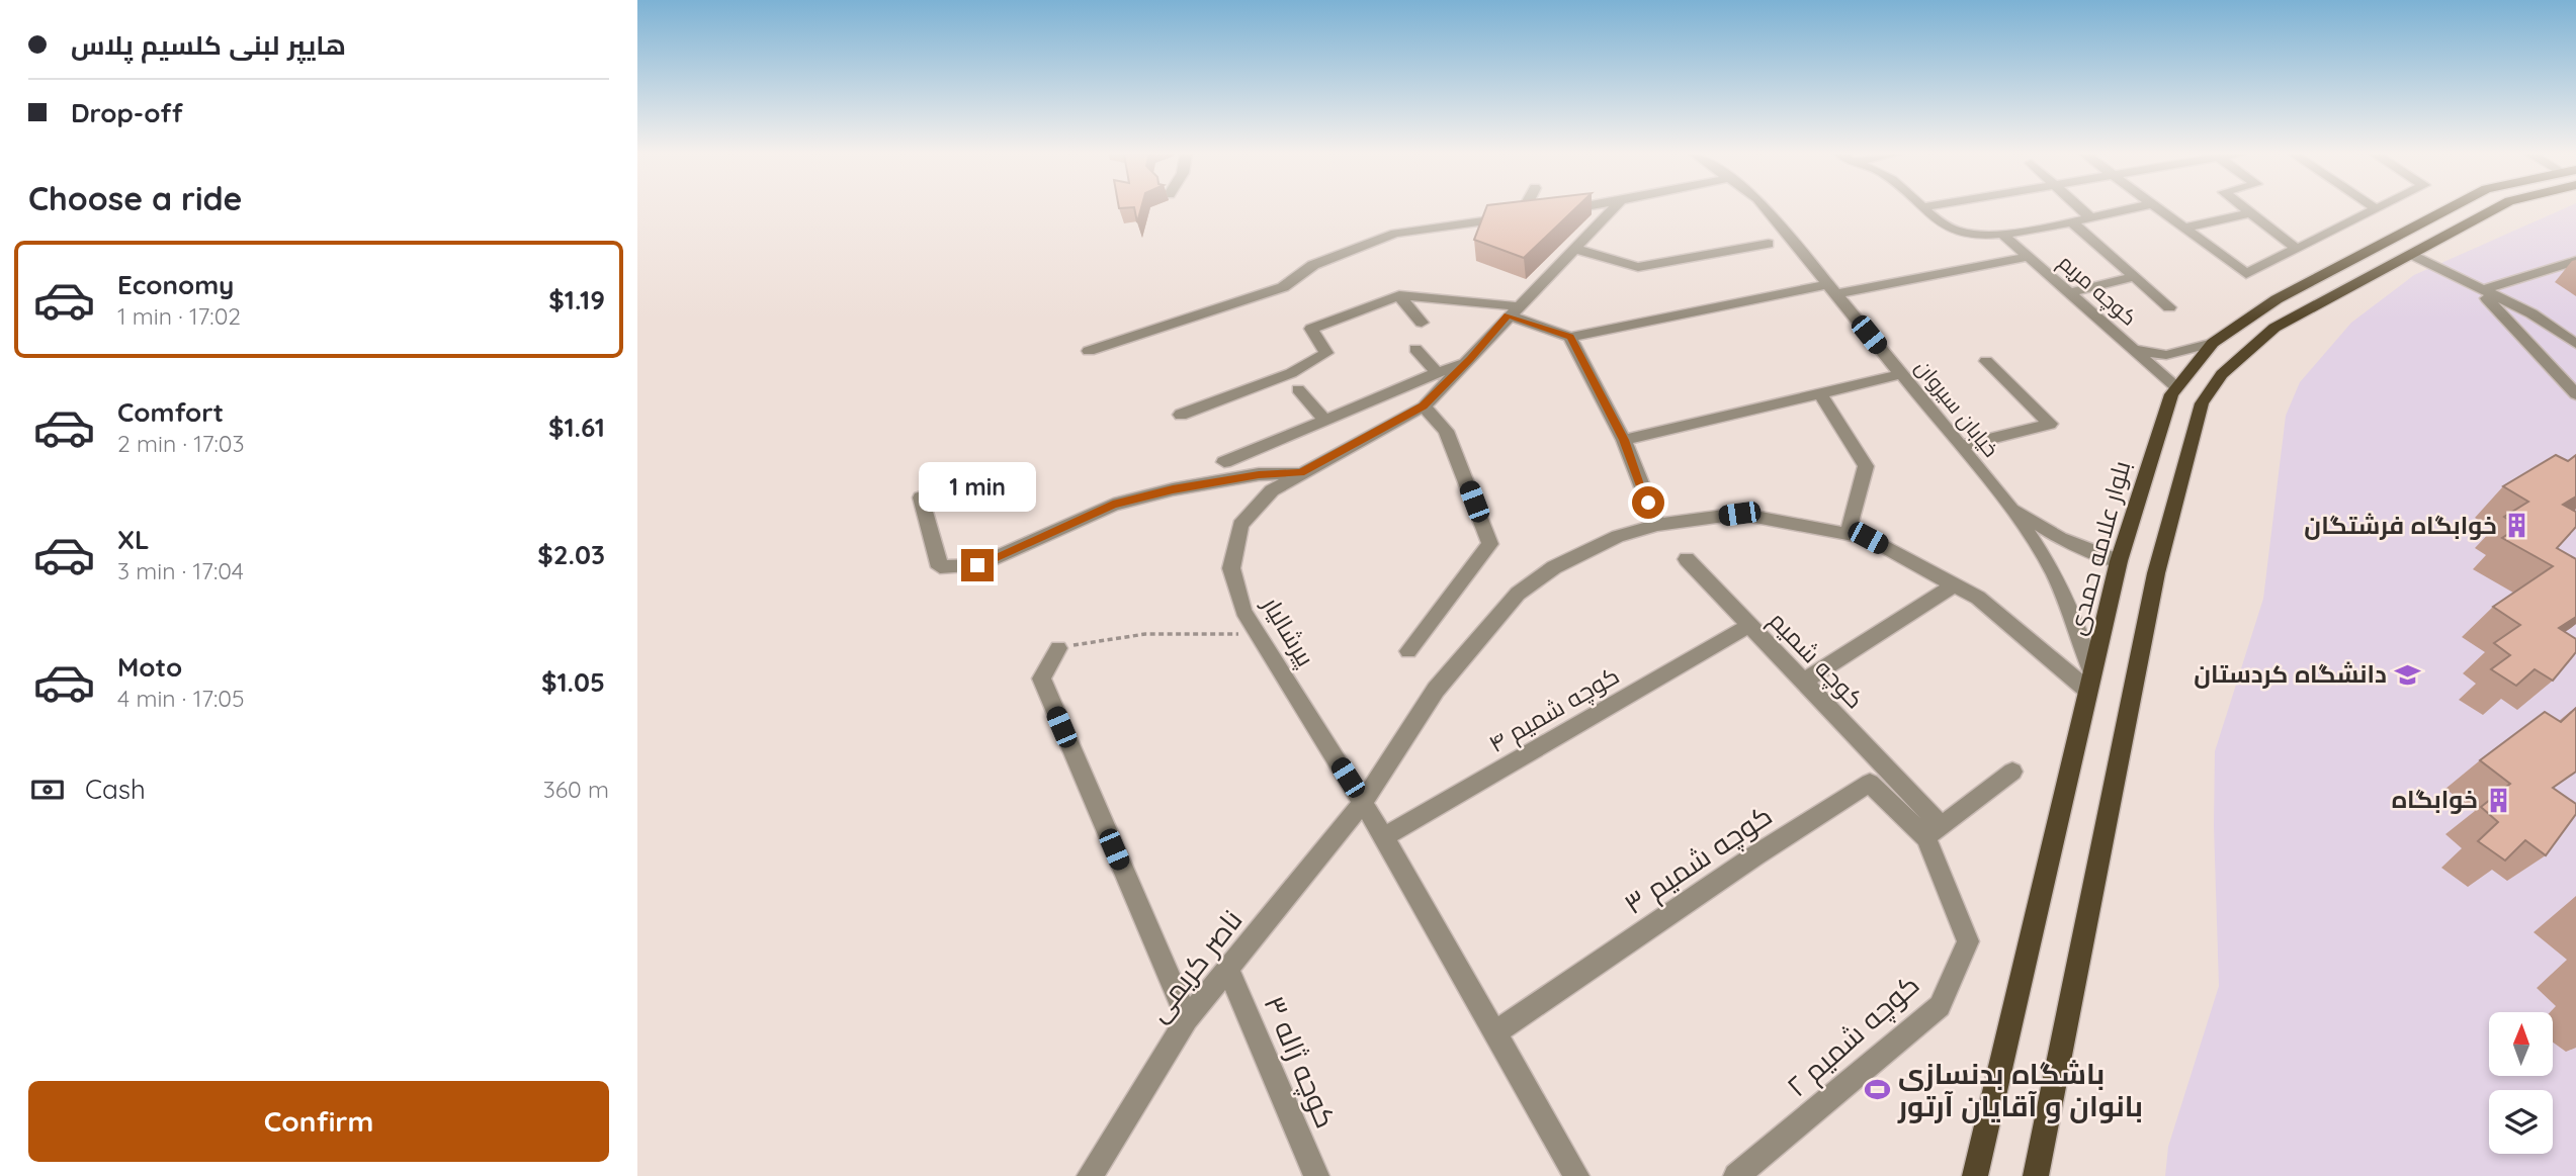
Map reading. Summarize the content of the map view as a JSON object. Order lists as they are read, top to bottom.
{
  "streets": {
    "main road": ["بلوار علامه حمدی"],
    "street": [
      "کوچه مریم",
      "خیابان سیروان",
      "پیرشالیار",
      "کوچه شمیم",
      "کوچه شمیم ۴",
      "کوچه شمیم ۳",
      "ناصر کریمی",
      "کوچه شمیم ۲",
      "کوچه ژاله ۳"
    ]
  },
  "crossings": [
    ["کوچه مریم", "بلوار علامه حمدی"],
    ["بلوار علامه حمدی", "ناصر کریمی"],
    ["پیرشالیار", "کوچه شمیم ۴"],
    ["پیرشالیار", "کوچه شمیم ۳"],
    ["پیرشالیار", "ناصر کریمی"],
    ["کوچه شمیم", "کوچه شمیم ۴"],
    ["کوچه شمیم", "کوچه شمیم ۳"],
    ["کوچه شمیم", "کوچه شمیم ۲"],
    ["کوچه شمیم ۳", "کوچه شمیم ۲"],
    ["ناصر کریمی", "کوچه ژاله ۳"]
  ],
  "places": {
    "building": ["خوابگاه فرشتگان", "خوابگاه"],
    "school or university": ["دانشگاه کردستان"],
    "sports": ["باشگاه بدنسازی بانوان و آقایان آرتور"]
  },
  "north": "top",
  "page": {
    "banner": ["هایپر لبنی کلسیم پلاس", "Drop-off"],
    "heading": "Choose a ride",
    "list": [
      {
        "name": "Economy",
        "note": "1 min · 17:02",
        "value": "$1.19"
      },
      {
        "name": "Comfort",
        "note": "2 min · 17:03",
        "value": "$1.61"
      },
      {
        "name": "XL",
        "note": "3 min · 17:04",
        "value": "$2.03"
      },
      {
        "name": "Moto",
        "note": "4 min · 17:05",
        "value": "$1.05"
      }
    ],
    "bubble": "1 min",
    "pay": ["Cash", "360 m"],
    "buttons": "Confirm"
  }
}
